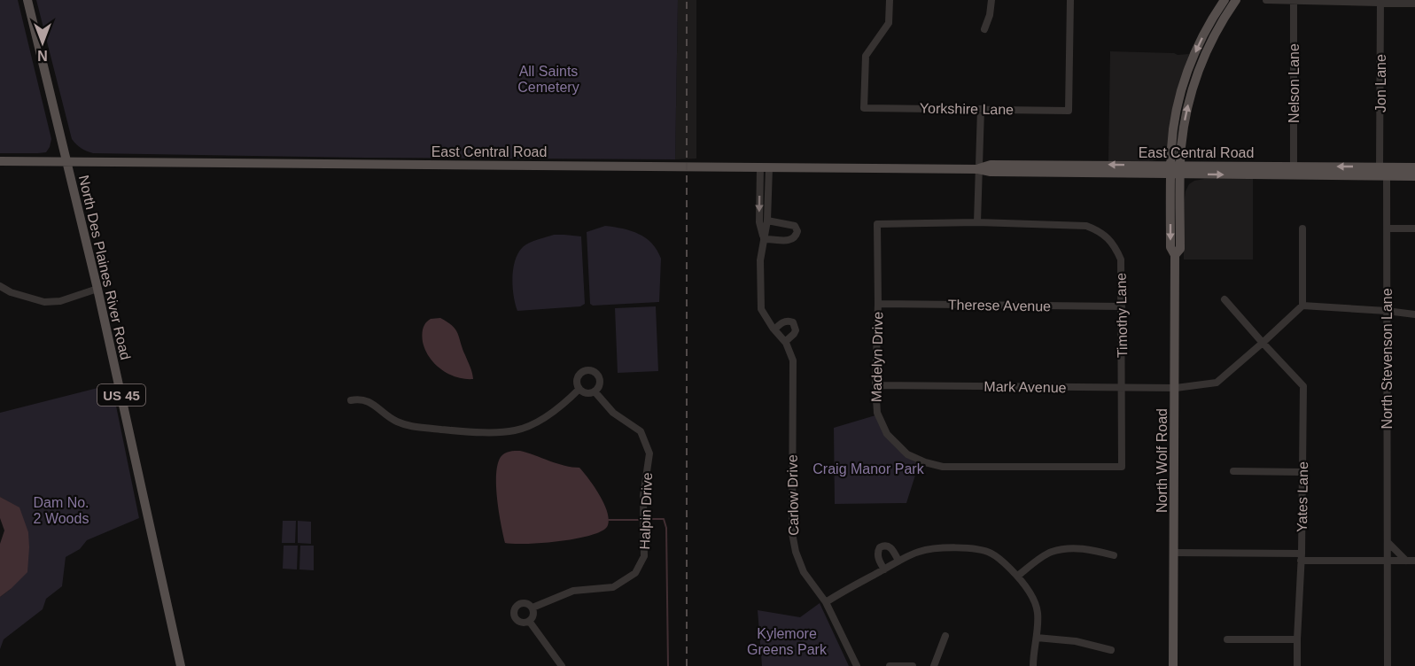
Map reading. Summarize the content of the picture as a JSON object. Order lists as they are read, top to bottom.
{
  "streets": {
    "main road": [
      "East Central Road",
      "North Des Plaines River Road",
      "US 45",
      "North Wolf Road"
    ],
    "street": [
      "Nelson Lane",
      "Jon Lane",
      "Yorkshire Lane",
      "Therese Avenue",
      "Timothy Lane",
      "Madelyn Drive",
      "North Stevenson Lane",
      "Mark Avenue",
      "Carlow Drive",
      "Yates Lane",
      "Halpin Drive"
    ]
  },
  "crossings": [
    ["Nelson Lane", "East Central Road"],
    ["Jon Lane", "East Central Road"],
    ["East Central Road", "North Des Plaines River Road"],
    ["East Central Road", "North Stevenson Lane"],
    ["East Central Road", "North Wolf Road"],
    ["East Central Road", "Carlow Drive"],
    ["Therese Avenue", "Timothy Lane"],
    ["Therese Avenue", "Madelyn Drive"],
    ["Timothy Lane", "Madelyn Drive"],
    ["Timothy Lane", "Mark Avenue"],
    ["Madelyn Drive", "Mark Avenue"],
    ["Mark Avenue", "North Wolf Road"],
    ["Mark Avenue", "Yates Lane"]
  ],
  "parks": [
    "All Saints Cemetery",
    "Craig Manor Park",
    "Dam No. 2 Woods",
    "Kylemore Greens Park"
  ],
  "north": "bottom"
}
